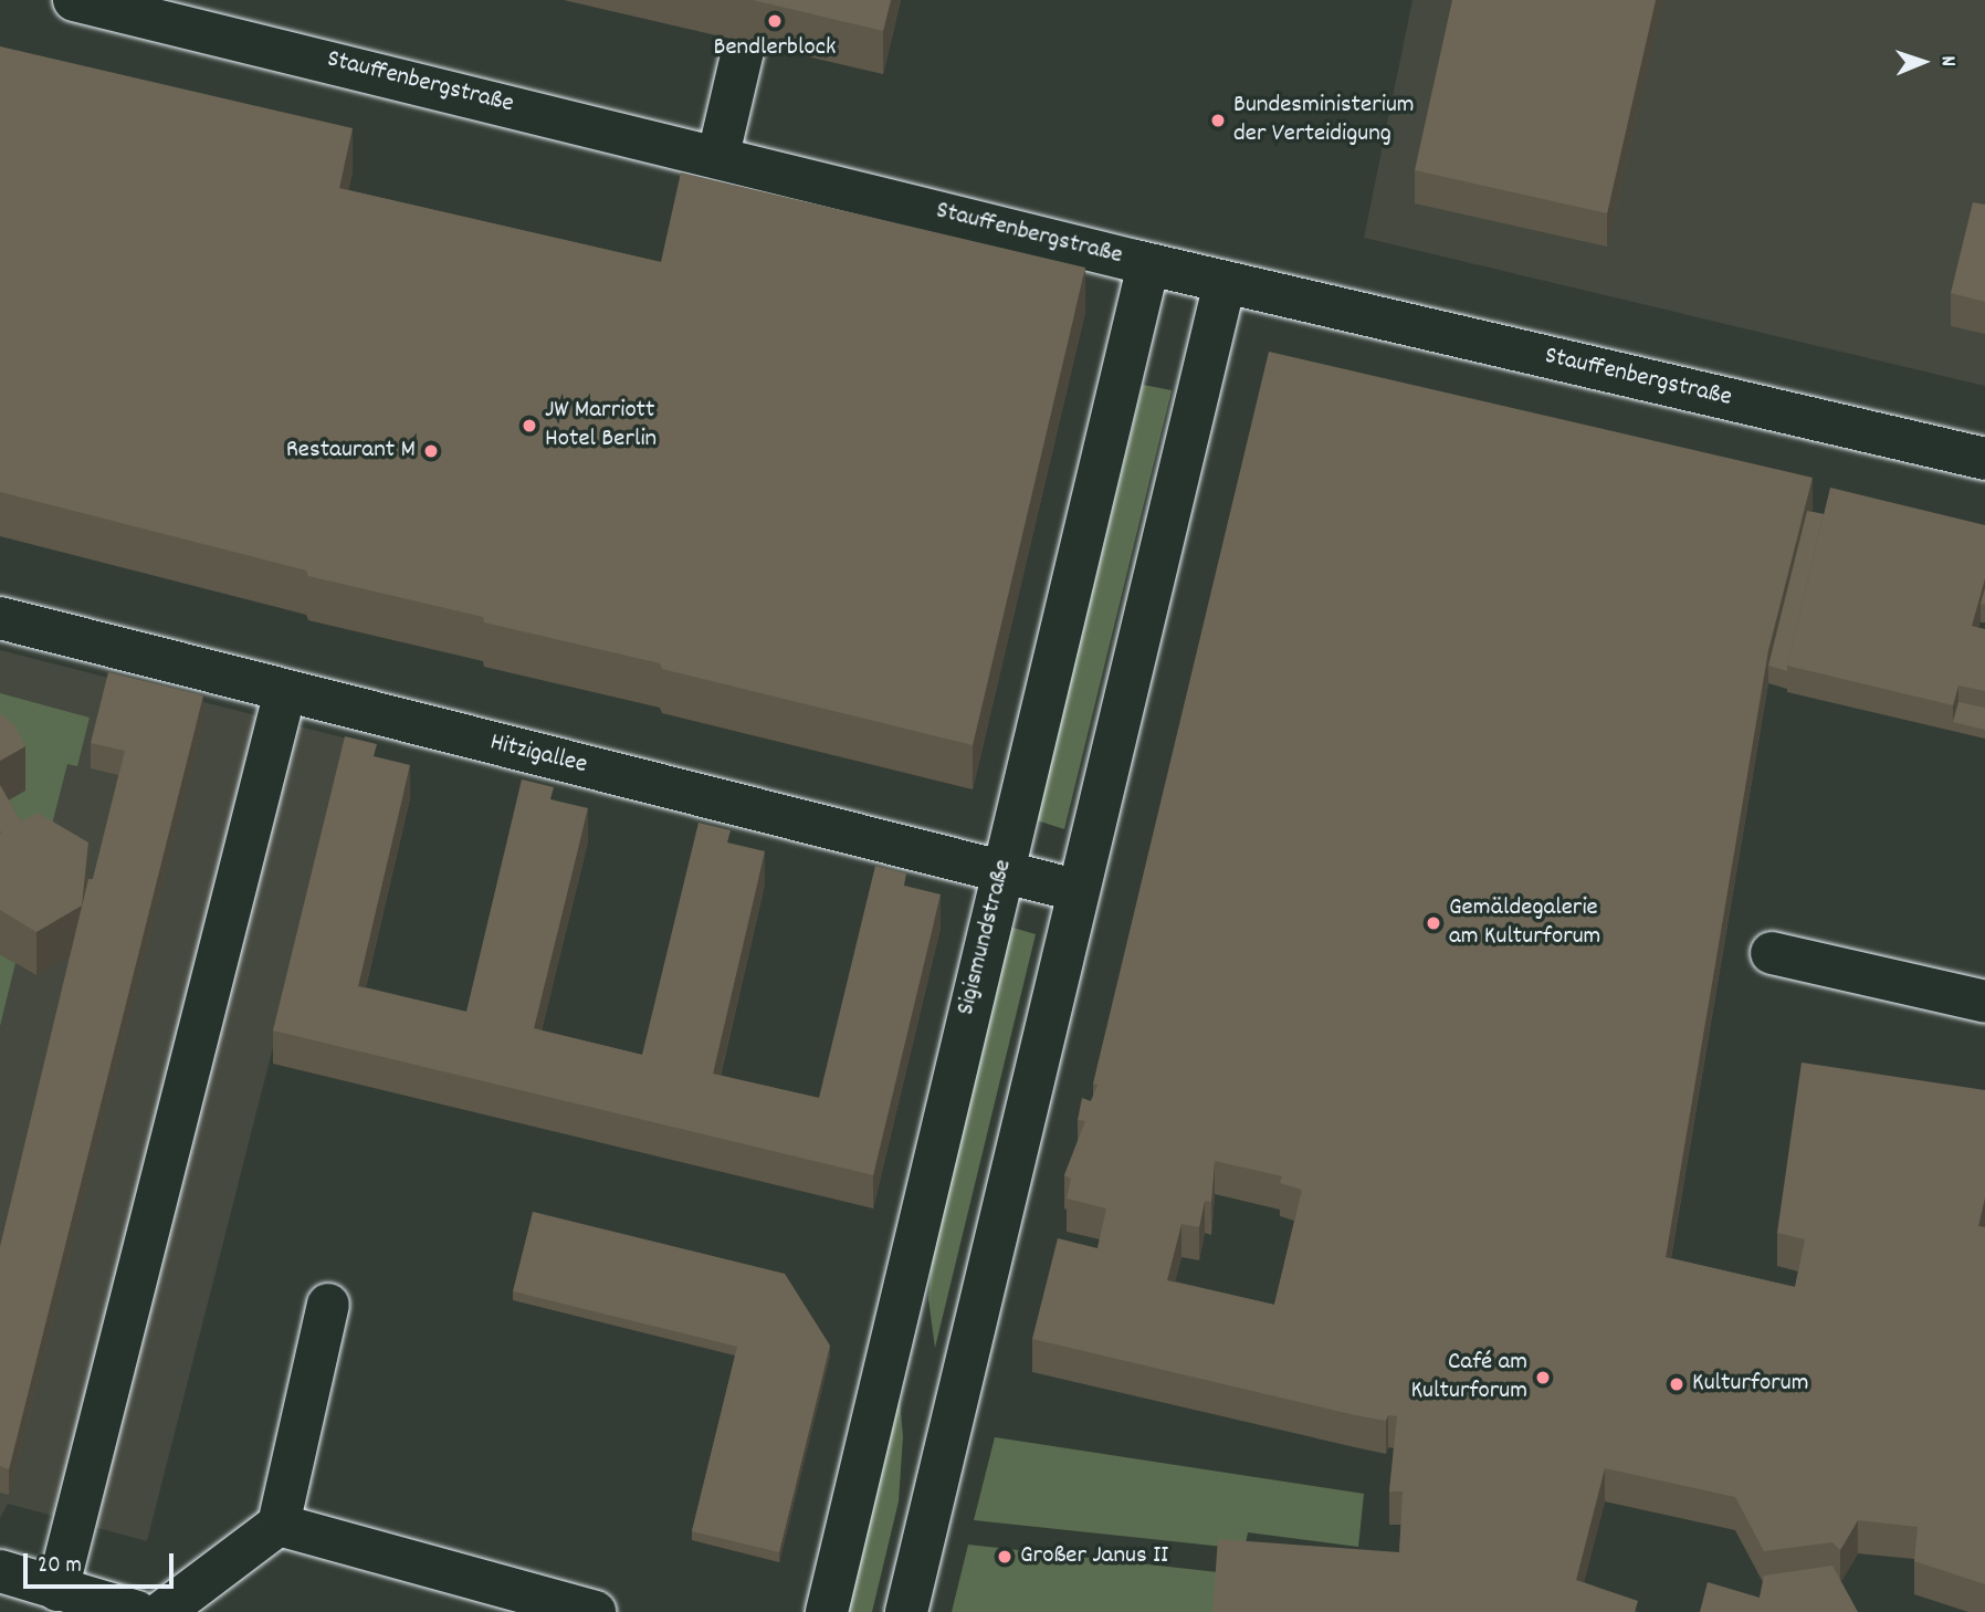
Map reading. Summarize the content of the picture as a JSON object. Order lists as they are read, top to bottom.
{
  "streets": {
    "street": ["Stauffenbergstraße", "Hitzigallee", "Sigismundstraße"]
  },
  "crossings": [
    ["Stauffenbergstraße", "Sigismundstraße"],
    ["Hitzigallee", "Sigismundstraße"]
  ],
  "places": [
    "Bendlerblock",
    "Bundesministerium der Verteidigung",
    "JW Marriott Hotel Berlin",
    "Restaurant M",
    "Gemäldegalerie am Kulturforum",
    "Café am Kulturforum",
    "Kulturforum",
    "Großer Janus II"
  ],
  "scale_bar": "20 m",
  "north": "right"
}
